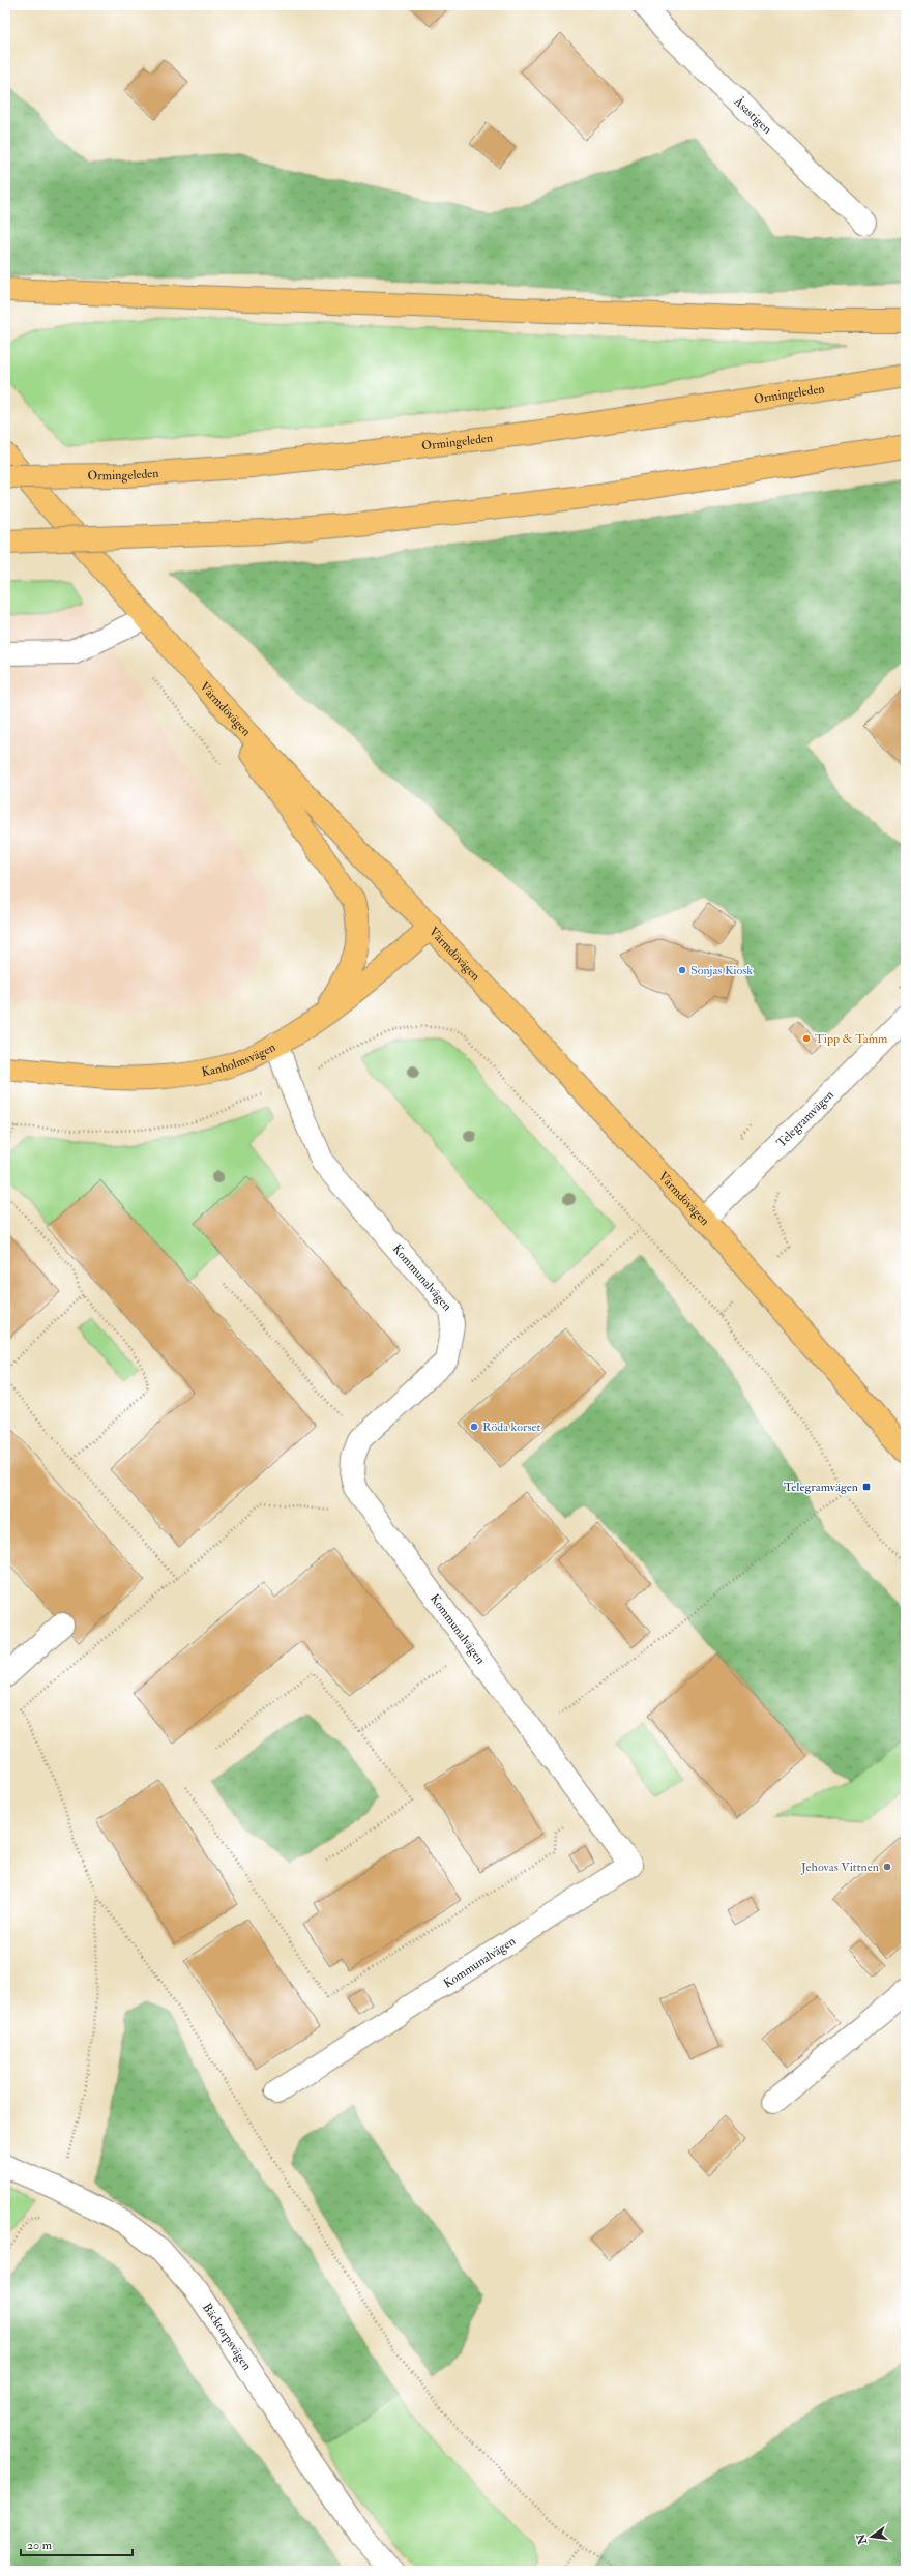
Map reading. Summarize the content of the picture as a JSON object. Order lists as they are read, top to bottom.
{
  "streets": {
    "main road": ["Ormingeleden", "Värmdövägen", "Kanholmsvägen"],
    "street": [
      "Åsastigen",
      "Telegramvägen",
      "Kommunalvägen",
      "Bäcktorpsvägen"
    ]
  },
  "crossings": [
    ["Värmdövägen", "Kanholmsvägen"],
    ["Värmdövägen", "Telegramvägen"],
    ["Kanholmsvägen", "Kommunalvägen"]
  ],
  "places": {
    "other": [
      "Sonjas Kiosk",
      "Tipp & Tamm",
      "Röda korset",
      "Jehovas Vittnen"
    ],
    "transit": ["Telegramvägen"]
  },
  "scale_bar": "20 m",
  "north": "left"
}
